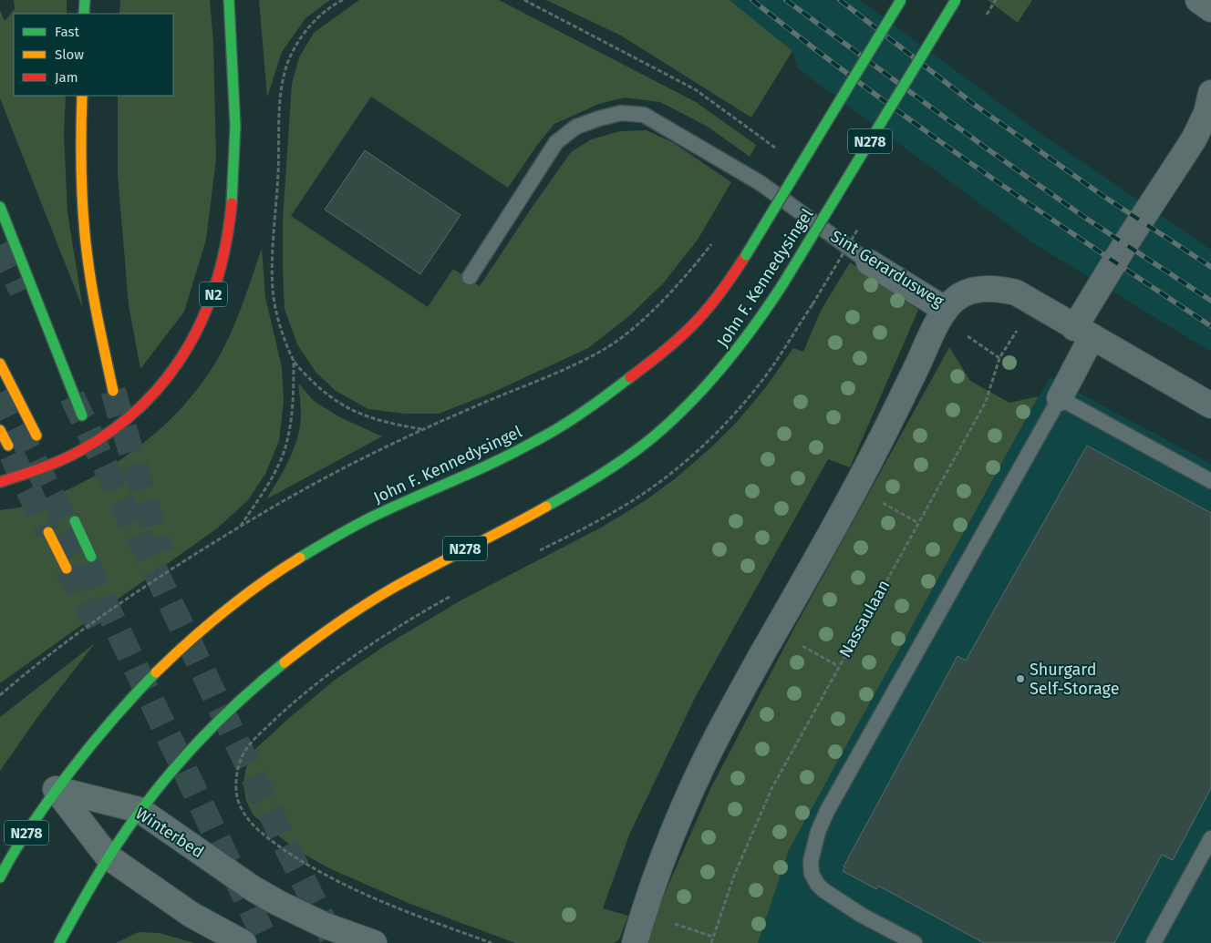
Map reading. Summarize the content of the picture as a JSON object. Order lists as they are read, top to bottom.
{
  "streets": {
    "main road": ["N278", "John F. Kennedysingel", "N2"],
    "street": ["Sint Gerardusweg", "Winterbed"],
    "path": ["Nassaulaan"]
  },
  "crossings": [
    ["Sint Gerardusweg", "Nassaulaan"],
    ["John F. Kennedysingel", "Winterbed"]
  ],
  "places": ["Shurgard Self-Storage"],
  "legend": ["Fast", "Slow", "Jam"]
}
